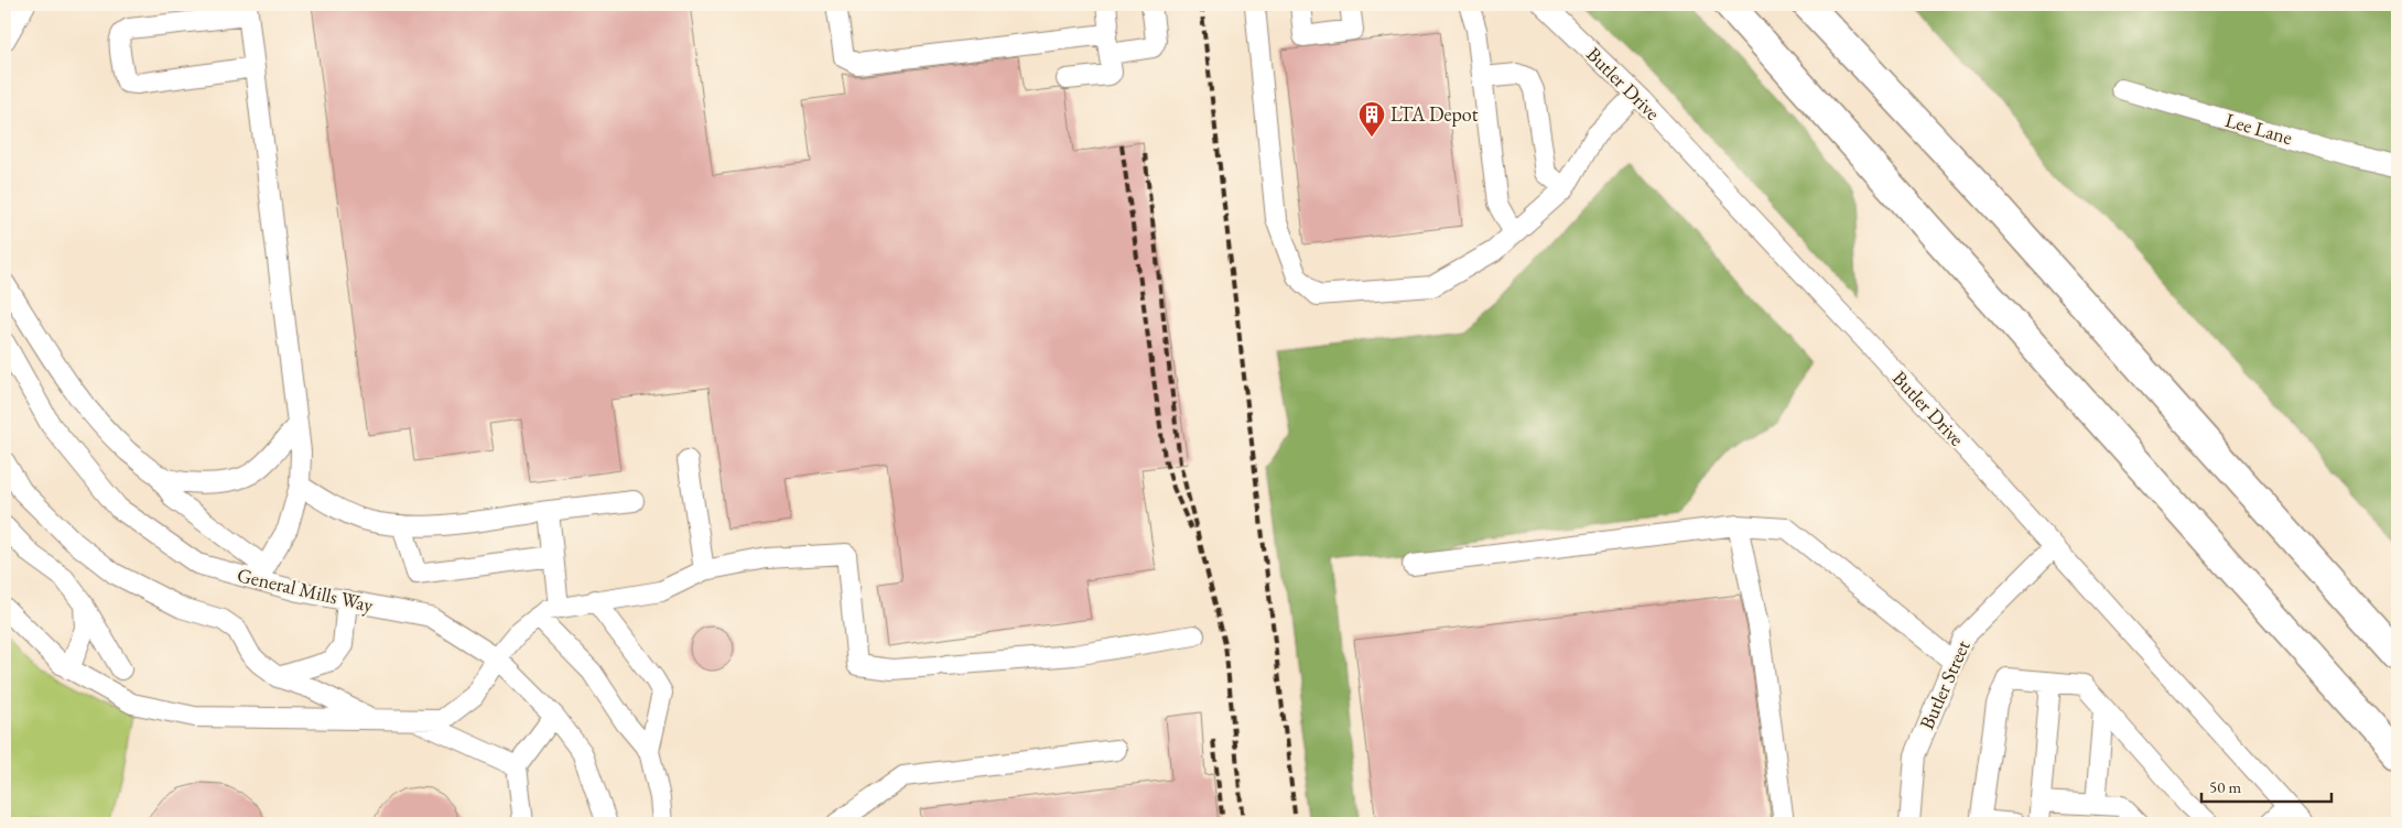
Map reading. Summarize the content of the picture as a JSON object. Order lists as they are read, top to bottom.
{
  "streets": {
    "street": [
      "Butler Drive",
      "Lee Lane",
      "General Mills Way",
      "Butler Street"
    ]
  },
  "crossings": [
    ["Butler Drive", "Butler Street"]
  ],
  "places": {
    "building": ["LTA Depot"]
  },
  "scale_bar": "50 m"
}
